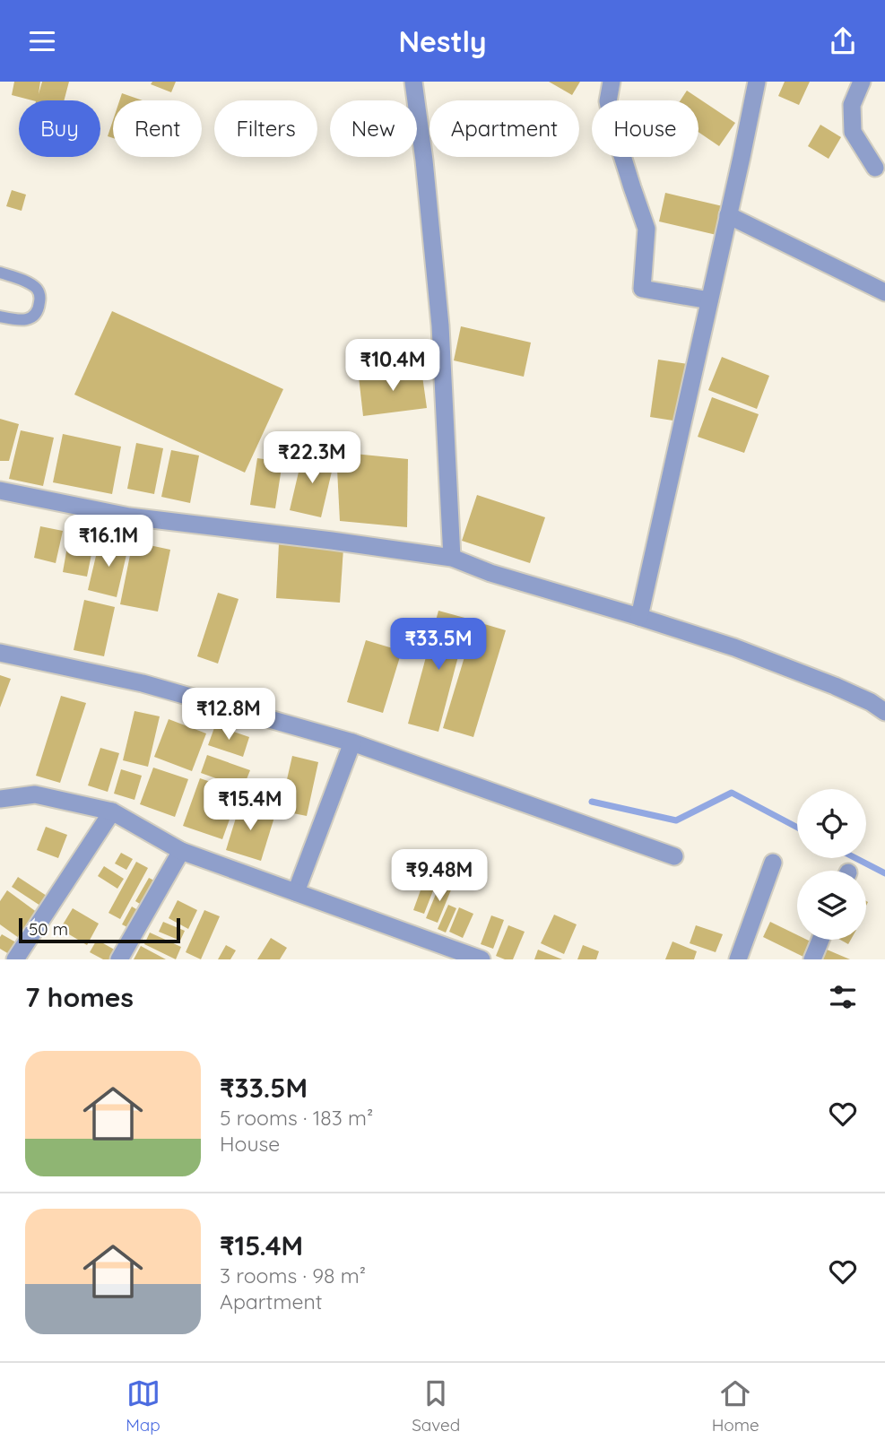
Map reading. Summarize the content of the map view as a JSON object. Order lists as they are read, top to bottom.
{
  "scale_bar": "50 m",
  "page": {
    "header": "Nestly",
    "chip": [
      "Buy",
      "Rent",
      "Filters",
      "New",
      "Apartment",
      "House"
    ],
    "price": [
      "₹10.4M",
      "₹22.3M",
      "₹16.1M",
      "₹33.5M",
      "₹12.8M",
      "₹15.4M",
      "₹9.48M"
    ],
    "scale": "50 m",
    "heading": "7 homes",
    "list": [
      {
        "name": "₹33.5M",
        "note": "5 rooms · 183 m² · House"
      },
      {
        "name": "₹15.4M",
        "note": "3 rooms · 98 m² · Apartment"
      }
    ],
    "tabs": ["Map", "Saved", "Home"]
  }
}
